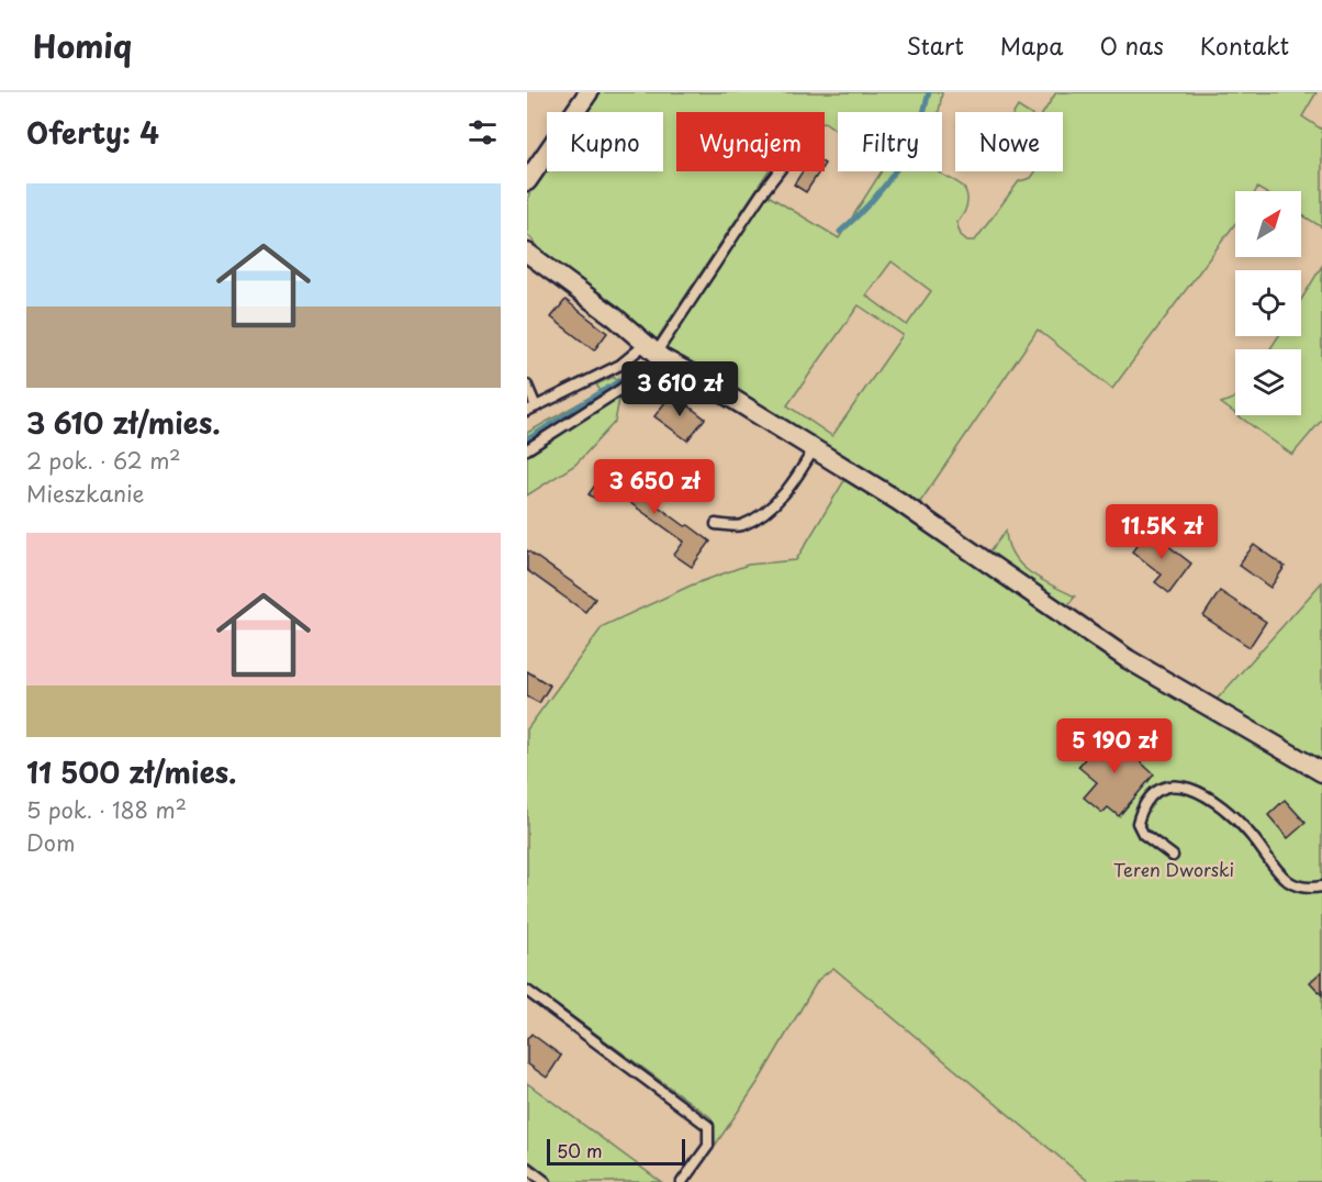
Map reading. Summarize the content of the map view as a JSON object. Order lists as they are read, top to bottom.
{
  "parks": ["Teren Dworski"],
  "scale_bar": "50 m",
  "north": "top right",
  "page": {
    "header": "Homiq",
    "nav": [
      "Start",
      "Mapa",
      "O nas",
      "Kontakt"
    ],
    "heading": "Oferty: 4",
    "chip": [
      "Kupno",
      "Wynajem",
      "Filtry",
      "Nowe"
    ],
    "list": [
      {
        "name": "3 610 zł/mies.",
        "note": "2 pok. · 62 m² · Mieszkanie"
      },
      {
        "name": "11 500 zł/mies.",
        "note": "5 pok. · 188 m² · Dom"
      }
    ],
    "price": [
      "3 610 zł",
      "3 650 zł",
      "11.5K zł",
      "5 190 zł"
    ],
    "scale": "50 m"
  }
}
